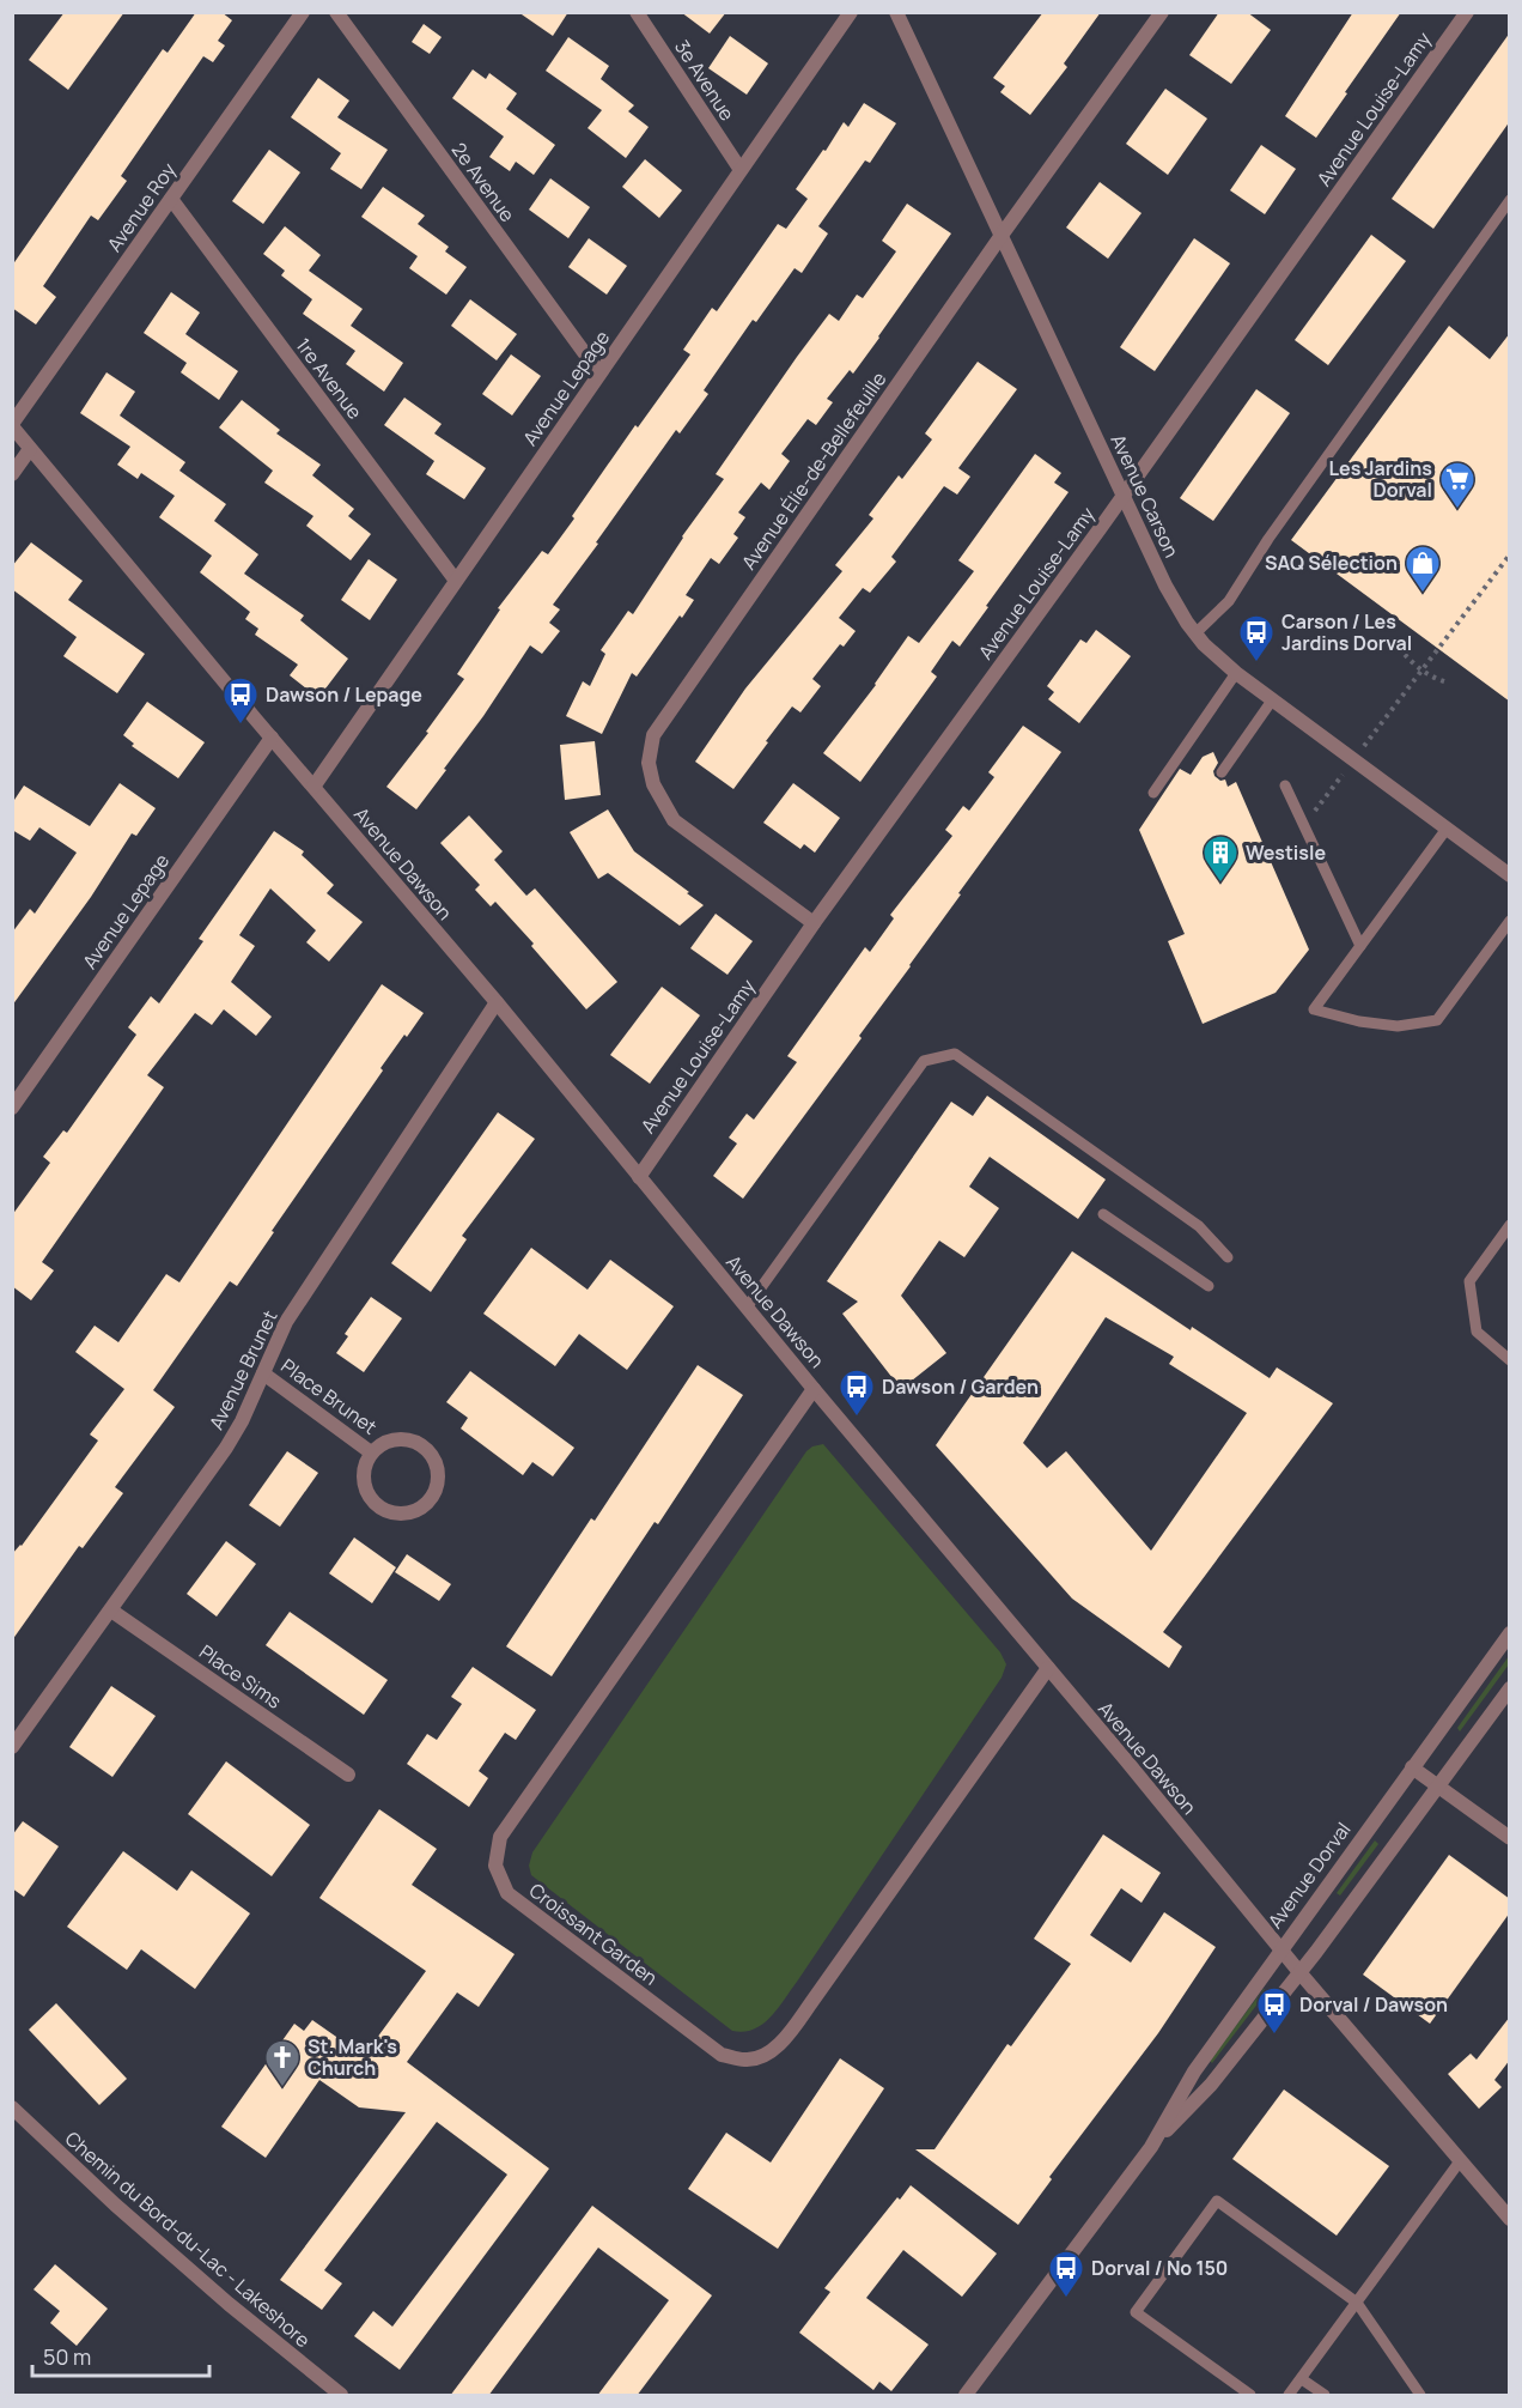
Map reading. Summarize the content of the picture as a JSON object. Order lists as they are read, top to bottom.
{
  "streets": {
    "street": [
      "3e Avenue",
      "Avenue Louise-Lamy",
      "2e Avenue",
      "Avenue Roy",
      "1re Avenue",
      "Avenue Lepage",
      "Avenue Élie-de-Bellefeuille",
      "Avenue Carson",
      "Avenue Dawson",
      "Avenue Brunet",
      "Place Brunet",
      "Place Sims",
      "Avenue Dorval",
      "Croissant Garden",
      "Chemin du Bord-du-Lac - Lakeshore"
    ]
  },
  "crossings": [
    ["3e Avenue", "Avenue Lepage"],
    ["Avenue Louise-Lamy", "Avenue Élie-de-Bellefeuille"],
    ["Avenue Louise-Lamy", "Avenue Carson"],
    ["Avenue Louise-Lamy", "Avenue Dawson"],
    ["2e Avenue", "Avenue Lepage"],
    ["Avenue Roy", "1re Avenue"],
    ["Avenue Roy", "Avenue Dawson"],
    ["1re Avenue", "Avenue Lepage"],
    ["Avenue Lepage", "Avenue Dawson"],
    ["Avenue Élie-de-Bellefeuille", "Avenue Carson"],
    ["Avenue Dawson", "Avenue Brunet"],
    ["Avenue Dawson", "Avenue Dorval"],
    ["Avenue Dawson", "Croissant Garden"],
    ["Avenue Brunet", "Place Brunet"],
    ["Avenue Brunet", "Place Sims"]
  ],
  "places": {
    "supermarket": ["Les Jardins Dorval"],
    "shop": ["SAQ Sélection"],
    "bus stop": [
      "Carson / Les Jardins Dorval",
      "Dawson / Lepage",
      "Dawson / Garden",
      "Dorval / Dawson",
      "Dorval / No 150"
    ],
    "building": ["Westisle"],
    "church": ["St. Mark's Church"]
  },
  "scale_bar": "50 m"
}
